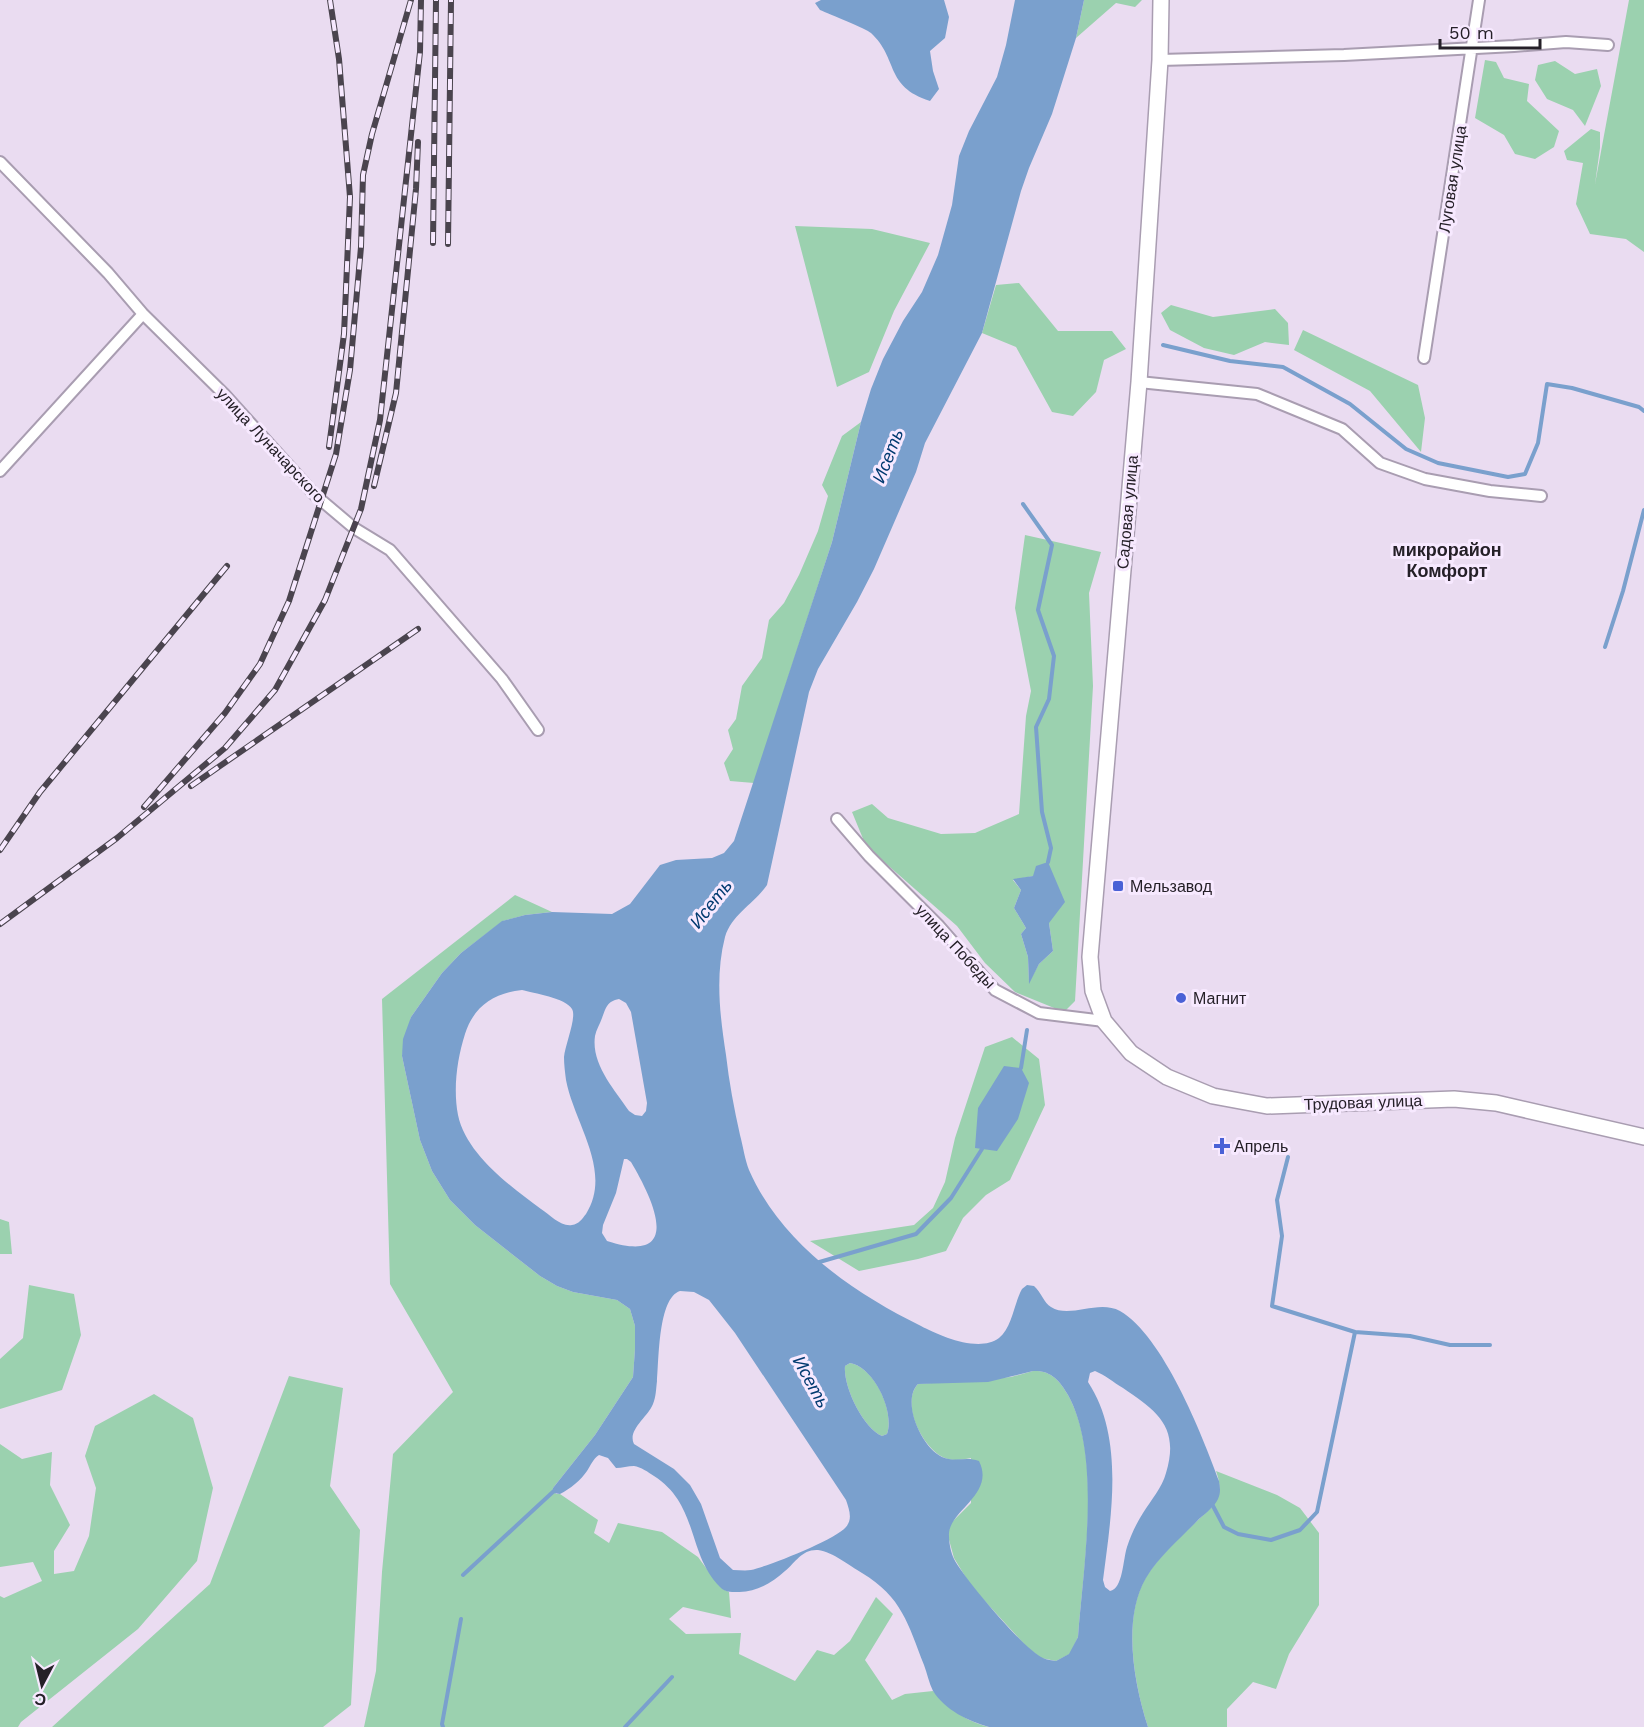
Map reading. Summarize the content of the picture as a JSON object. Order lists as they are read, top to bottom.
{
  "streets": {
    "main road": ["Садовая улица", "Трудовая улица"],
    "street": ["Луговая улица", "улица Луначарского", "улица Победы"]
  },
  "crossings": [
    ["Садовая улица", "улица Победы"],
    ["Садовая улица", "Трудовая улица"],
    ["улица Победы", "Трудовая улица"]
  ],
  "districts": ["микрорайон Комфорт"],
  "water": ["Исеть"],
  "places": {
    "transit": ["Мельзавод"],
    "other": ["Магнит"],
    "health": ["Апрель"]
  },
  "scale_bar": "50 m",
  "north": "bottom"
}
